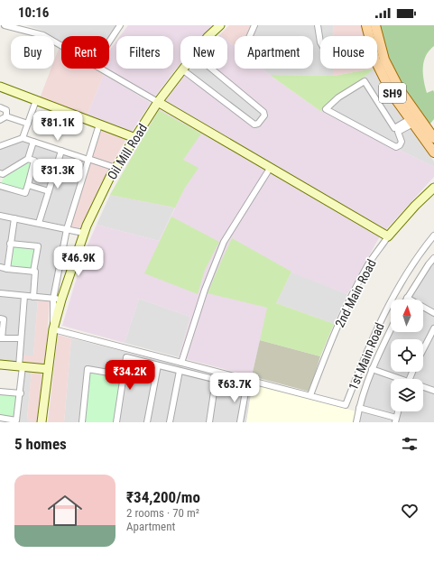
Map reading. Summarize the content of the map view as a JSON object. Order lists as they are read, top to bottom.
{
  "streets": {
    "main road": ["SH9"],
    "street": ["Oil Mill Road", "2nd Main Road", "1st Main Road"]
  },
  "crossings": [
    ["2nd Main Road", "1st Main Road"]
  ],
  "north": "top",
  "page": {
    "status": "10:16",
    "chip": [
      "Buy",
      "Rent",
      "Filters",
      "New",
      "Apartment",
      "House"
    ],
    "price": [
      "₹81.1K",
      "₹31.3K",
      "₹46.9K",
      "₹34.2K",
      "₹63.7K"
    ],
    "heading": "5 homes",
    "list": [
      {
        "name": "₹34,200/mo",
        "note": "2 rooms · 70 m² · Apartment"
      }
    ]
  }
}
